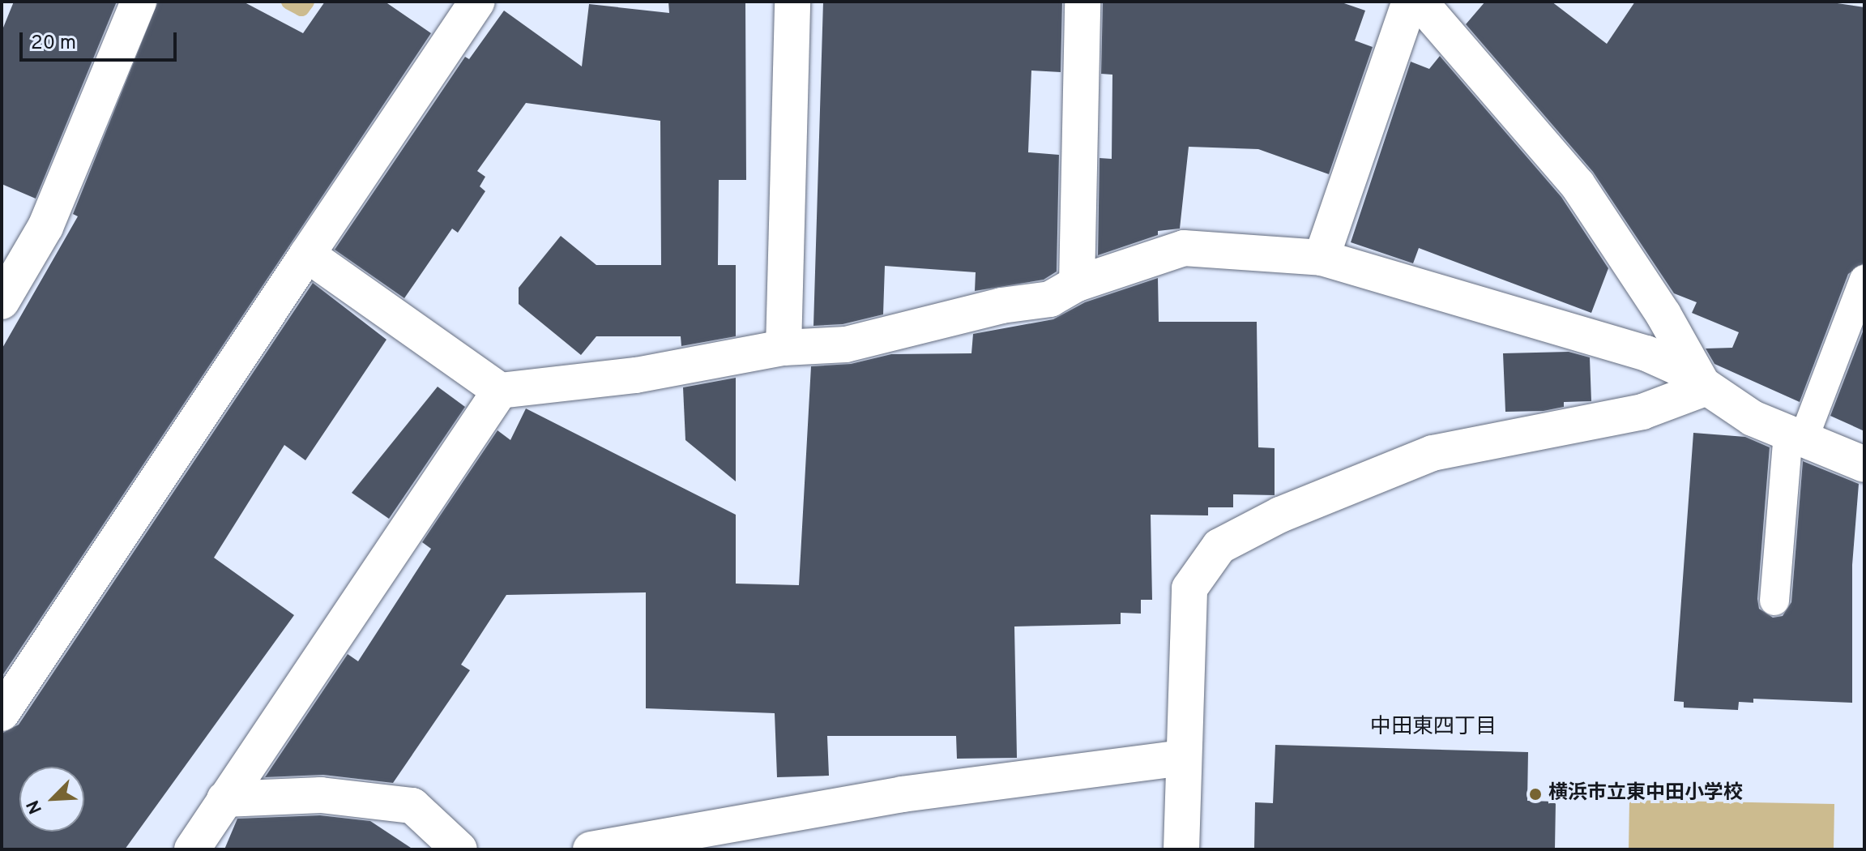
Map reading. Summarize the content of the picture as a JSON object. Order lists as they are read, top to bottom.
{
  "districts": ["中田東四丁目"],
  "places": ["横浜市立東中田小学校"],
  "scale_bar": "20 m",
  "north": "bottom left"
}
